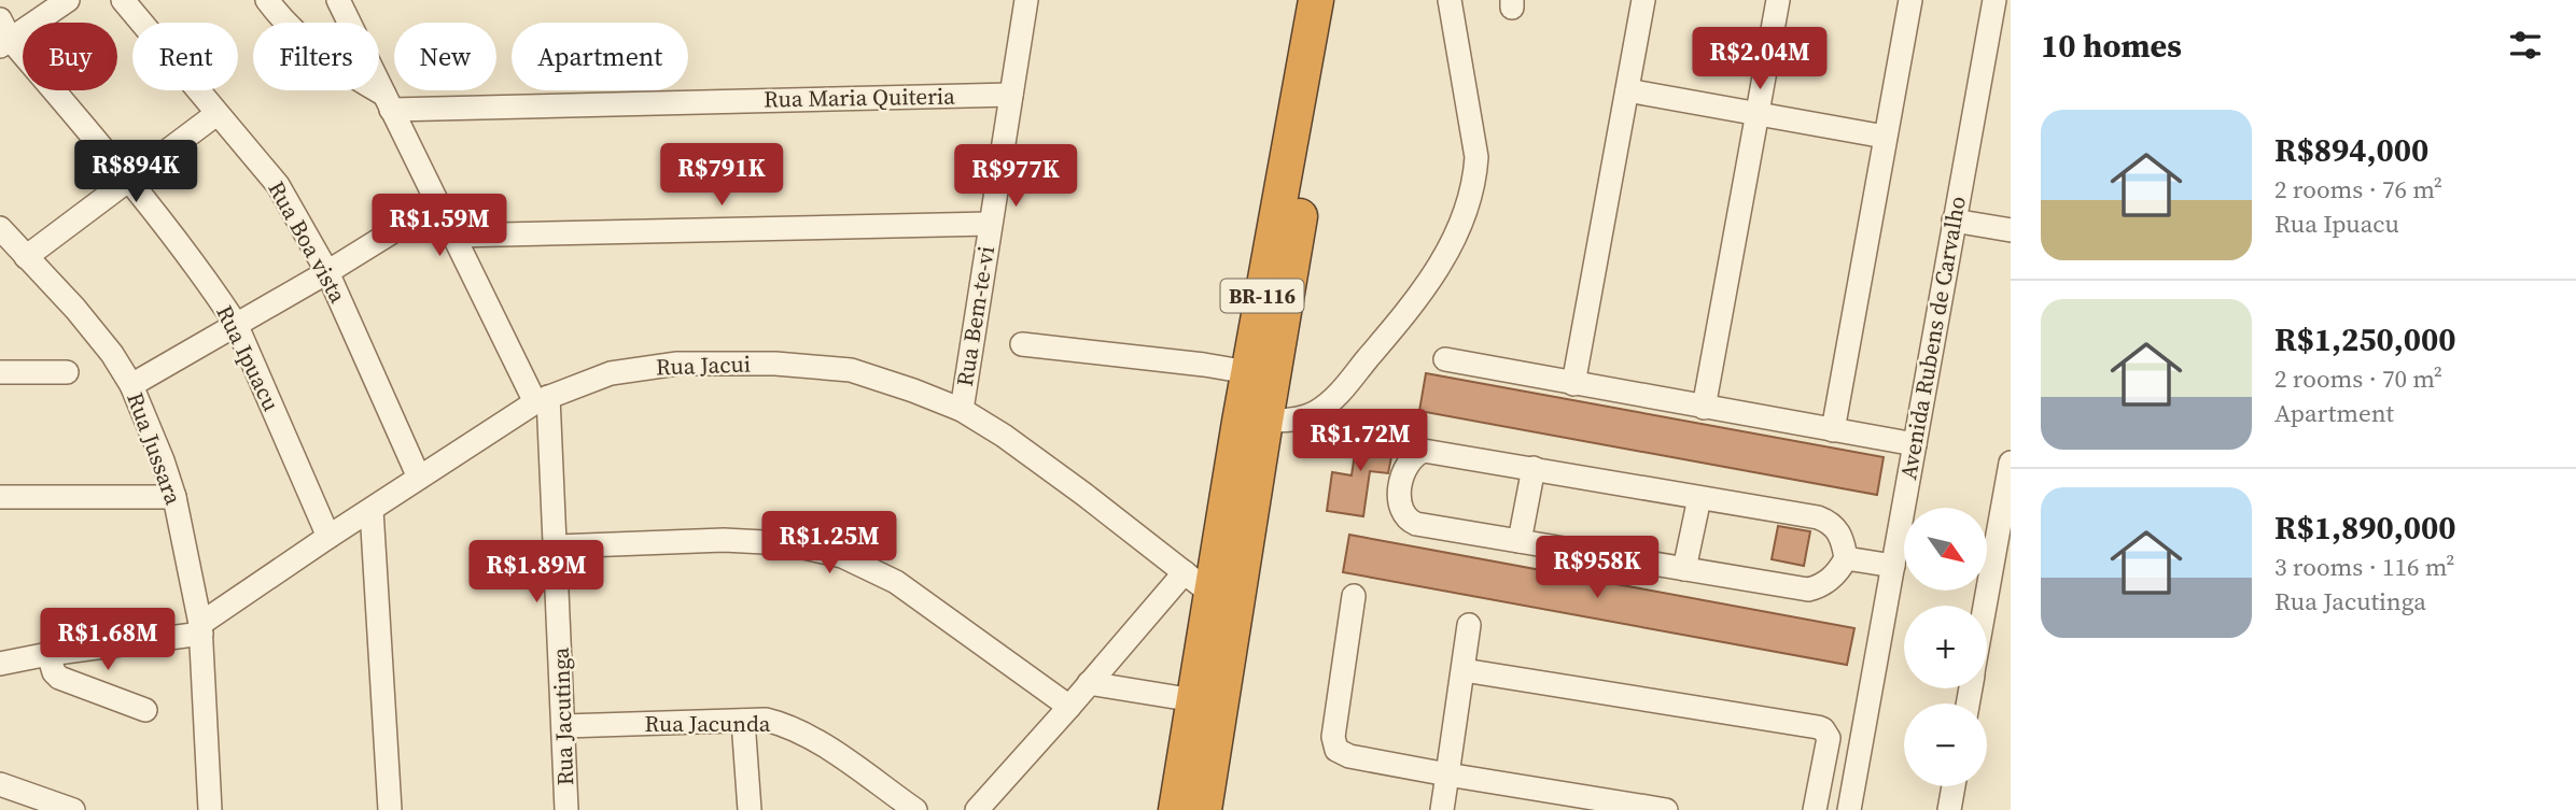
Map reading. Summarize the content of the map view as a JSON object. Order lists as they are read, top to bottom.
{
  "streets": {
    "highway": ["BR-116"],
    "street": [
      "Rua Maria Quiteria",
      "Rua Boa vista",
      "Rua Bem-te-vi",
      "Avenida Rubens de Carvalho",
      "Rua Ipuacu",
      "Rua Jacui",
      "Rua Jussara",
      "Rua Jacutinga",
      "Rua Jacunda"
    ]
  },
  "crossings": [
    ["Rua Maria Quiteria", "Rua Bem-te-vi"],
    ["Rua Boa vista", "Rua Jacui"],
    ["BR-116", "Rua Jacui"],
    ["Rua Bem-te-vi", "Rua Jacui"],
    ["Rua Ipuacu", "Rua Jacui"],
    ["Rua Jacui", "Rua Jussara"],
    ["Rua Jacui", "Rua Jacutinga"],
    ["Rua Jacutinga", "Rua Jacunda"]
  ],
  "north": "bottom right",
  "page": {
    "heading": "10 homes",
    "chip": [
      "Buy",
      "Rent",
      "Filters",
      "New",
      "Apartment"
    ],
    "price": [
      "R$2.04M",
      "R$894K",
      "R$791K",
      "R$977K",
      "R$1.59M",
      "R$1.72M",
      "R$1.25M",
      "R$958K",
      "R$1.89M",
      "R$1.68M"
    ],
    "list": [
      {
        "name": "R$894,000",
        "note": "2 rooms · 76 m² · Rua Ipuacu"
      },
      {
        "name": "R$1,250,000",
        "note": "2 rooms · 70 m² · Apartment"
      },
      {
        "name": "R$1,890,000",
        "note": "3 rooms · 116 m² · Rua Jacutinga"
      }
    ],
    "map_buttons": ["+", "−"]
  }
}
